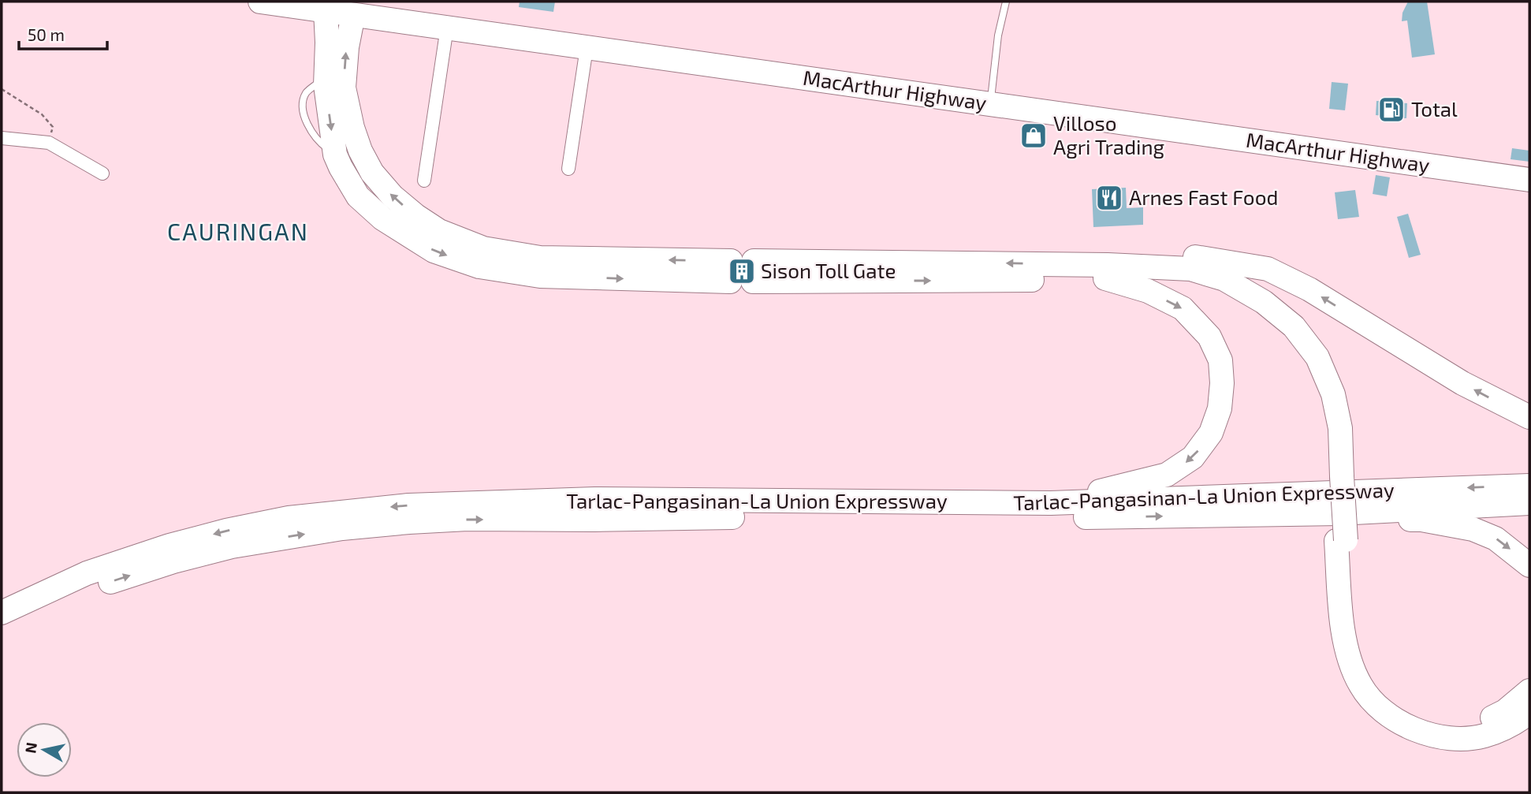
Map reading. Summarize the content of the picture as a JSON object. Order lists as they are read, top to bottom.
{
  "streets": {
    "highway": ["MacArthur Highway", "Tarlac-Pangasinan-La Union Expressway"]
  },
  "districts": ["CAURINGAN"],
  "places": {
    "fuel station": ["Total"],
    "shop": ["Villoso Agri Trading"],
    "restaurant": ["Arnes Fast Food"],
    "building": ["Sison Toll Gate"]
  },
  "scale_bar": "50 m",
  "north": "left"
}
